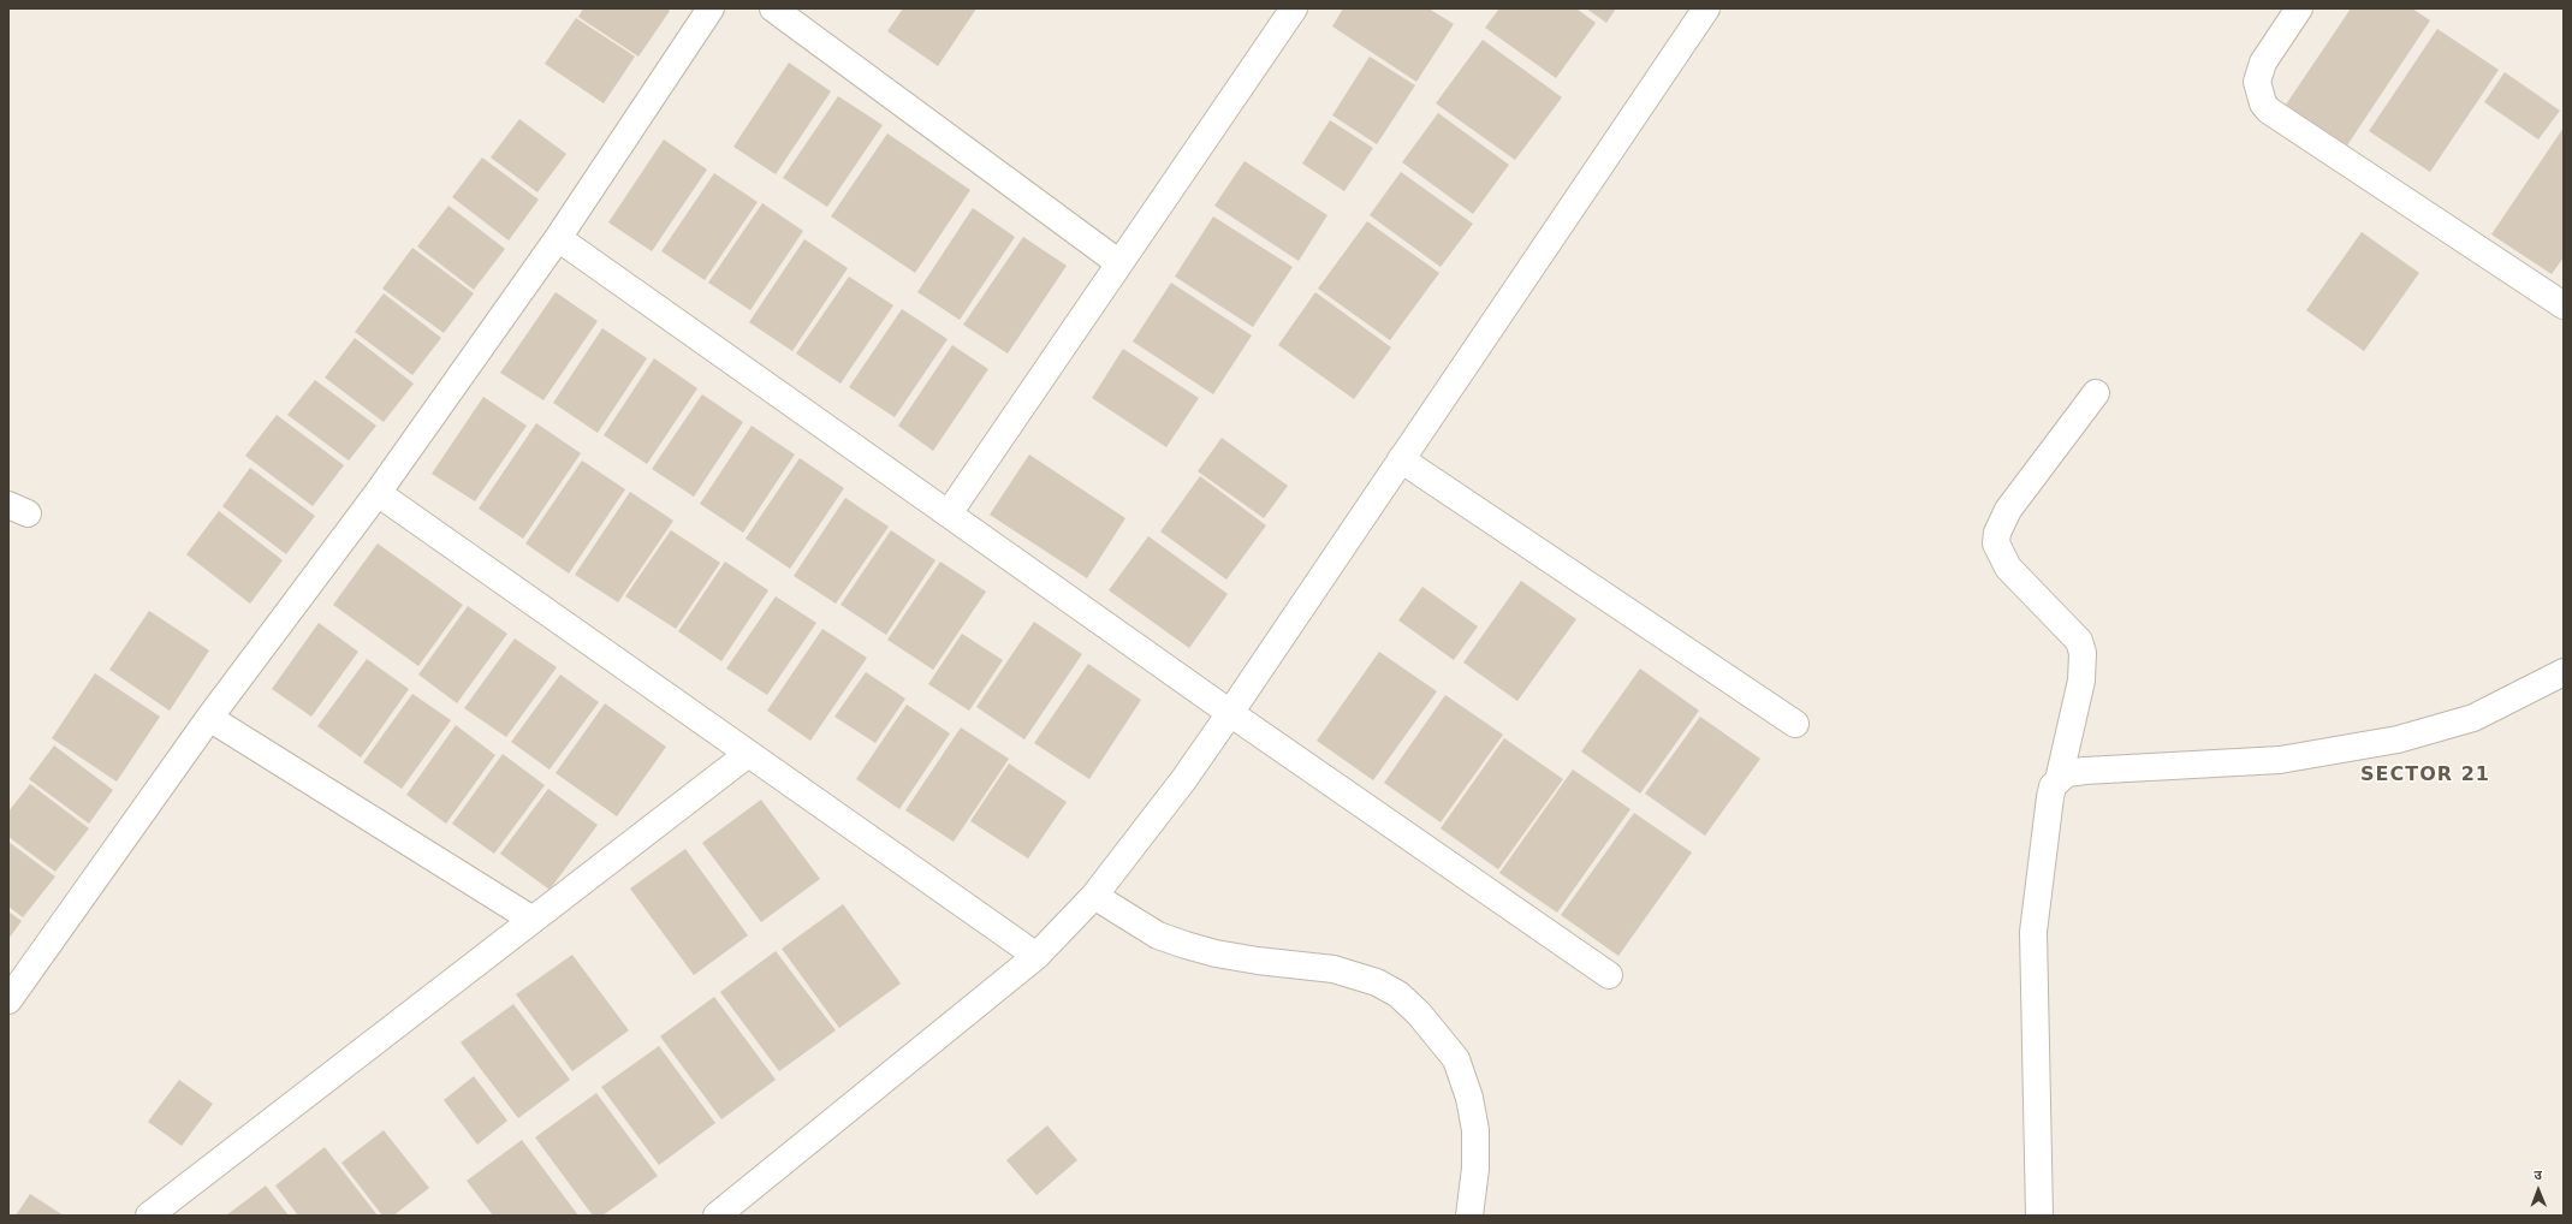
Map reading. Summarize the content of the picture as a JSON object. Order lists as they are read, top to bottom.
{
  "districts": ["SECTOR 21"],
  "north": "top"
}
